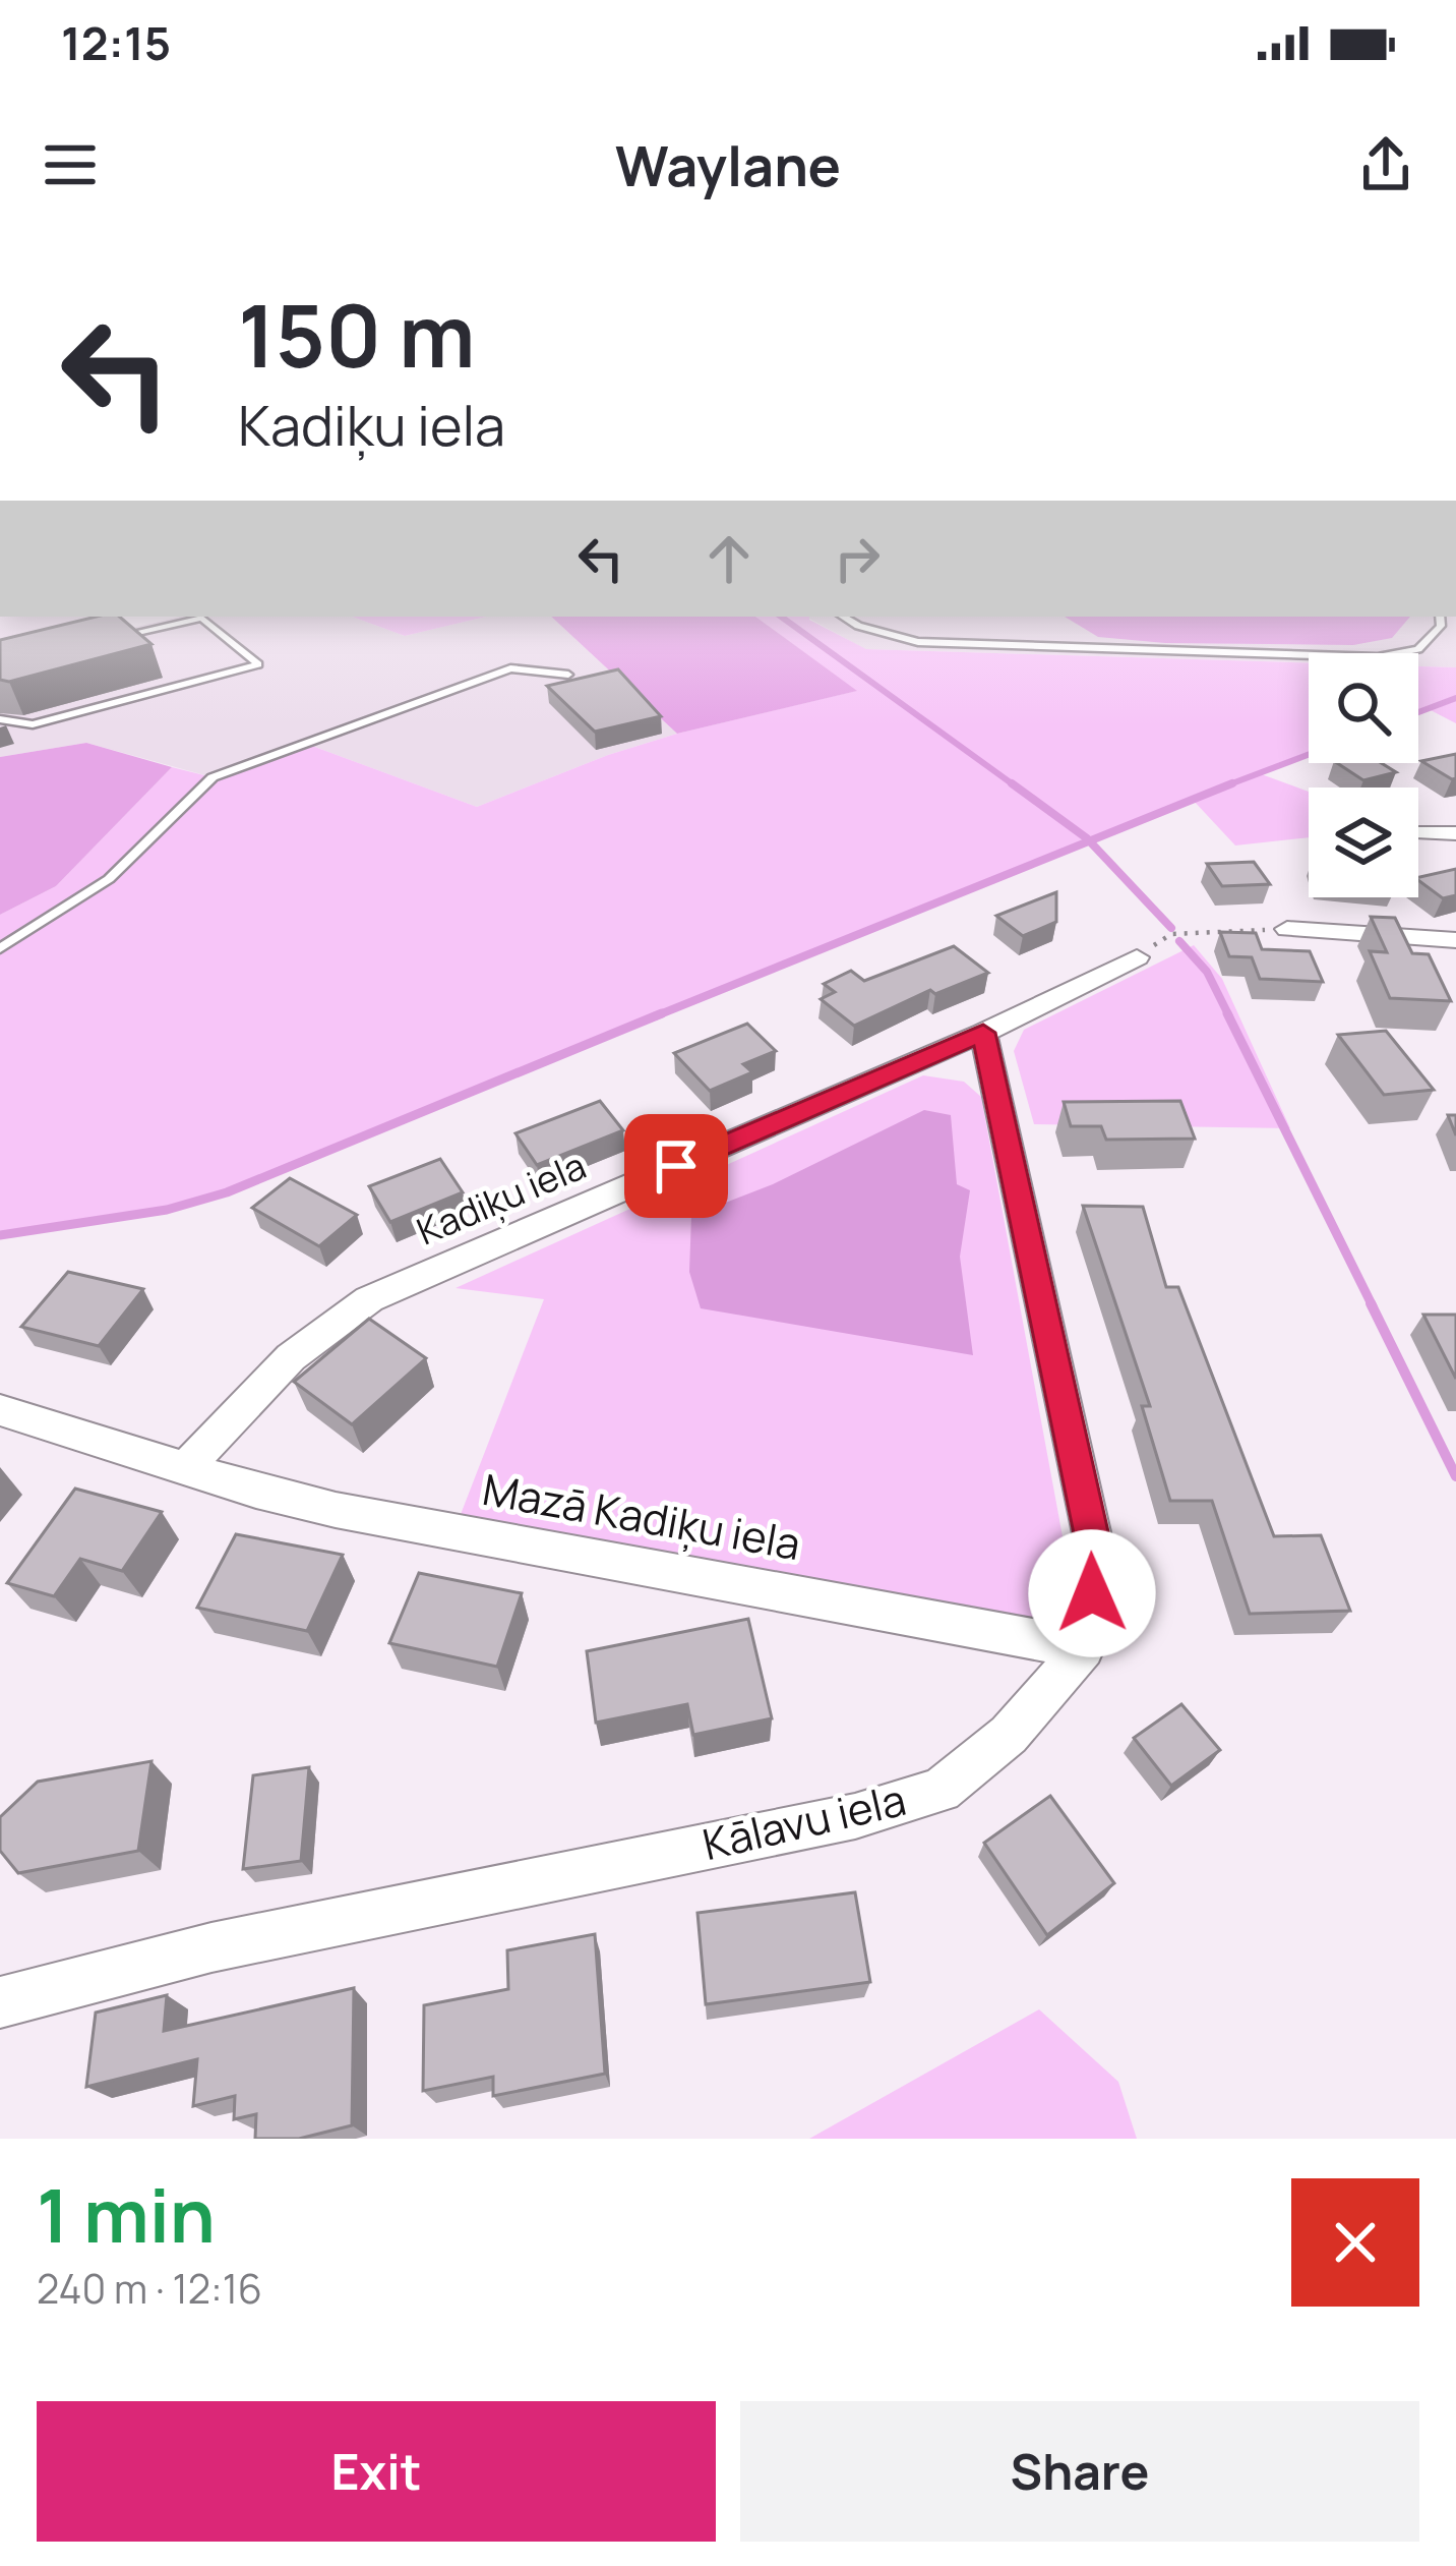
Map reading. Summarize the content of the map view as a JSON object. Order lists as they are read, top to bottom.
{
  "streets": {
    "street": ["Kadiķu iela", "Mazā Kadiķu iela", "Kālavu iela"]
  },
  "crossings": [
    ["Kadiķu iela", "Mazā Kadiķu iela"],
    ["Mazā Kadiķu iela", "Kālavu iela"]
  ],
  "page": {
    "status": "12:15",
    "header": "Waylane",
    "turn": ["150 m", "Kadiķu iela"],
    "heading": ["1 min", "240 m · 12:16"],
    "buttons": ["Exit", "Share"]
  }
}
